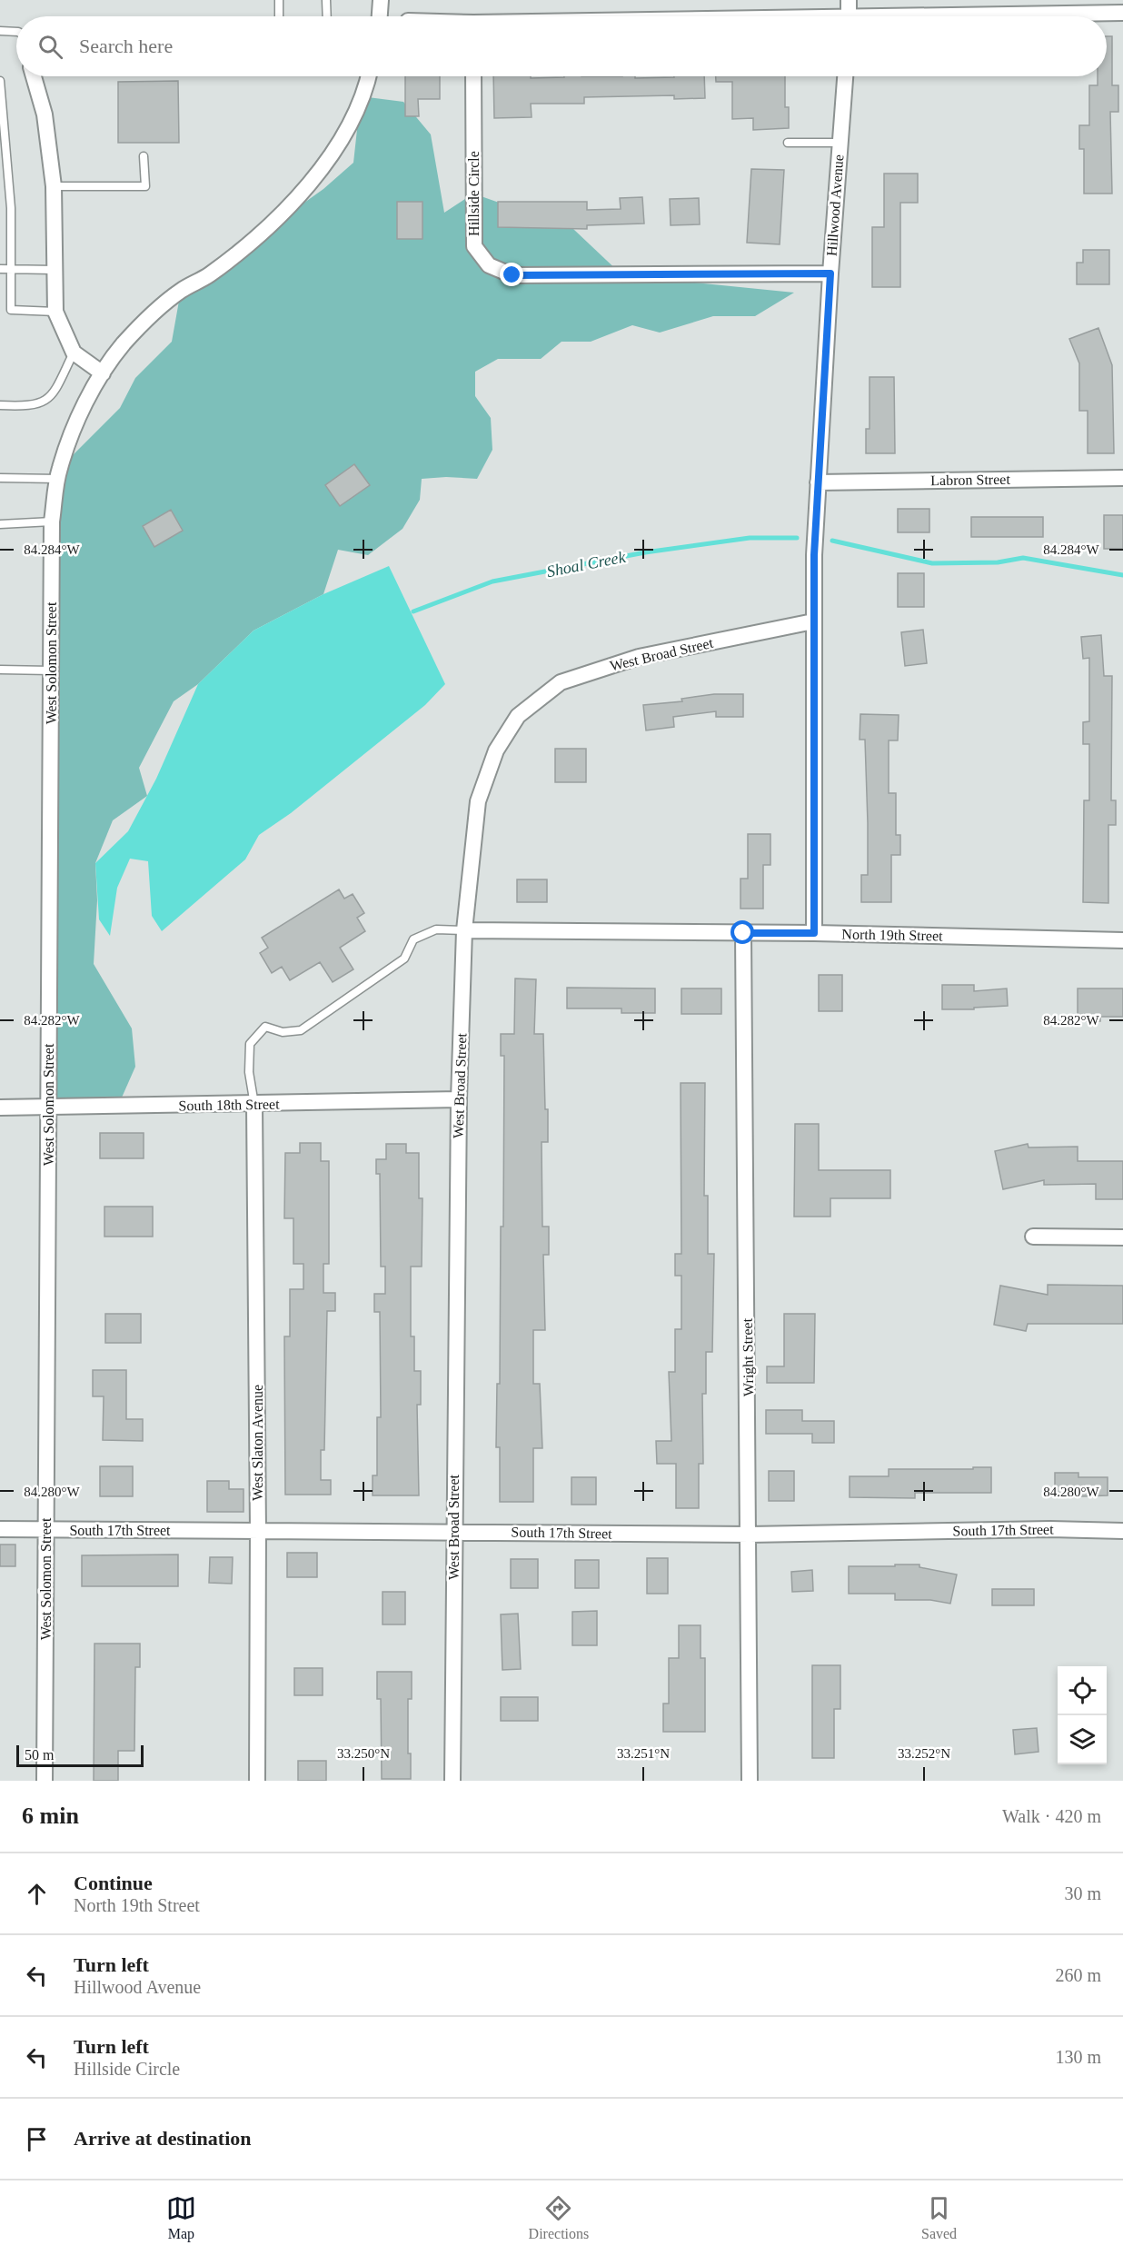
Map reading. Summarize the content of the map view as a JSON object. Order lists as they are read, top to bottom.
{
  "streets": {
    "street": [
      "Hillside Circle",
      "Hillwood Avenue",
      "Labron Street",
      "West Broad Street",
      "West Solomon Street",
      "North 19th Street",
      "South 18th Street",
      "Wright Street",
      "West Slaton Avenue",
      "South 17th Street"
    ]
  },
  "crossings": [
    ["Hillside Circle", "Hillwood Avenue"],
    ["Hillwood Avenue", "Labron Street"],
    ["Hillwood Avenue", "West Broad Street"],
    ["Hillwood Avenue", "North 19th Street"],
    ["West Broad Street", "North 19th Street"],
    ["West Broad Street", "South 18th Street"],
    ["West Broad Street", "South 17th Street"],
    ["West Solomon Street", "South 18th Street"],
    ["West Solomon Street", "South 17th Street"],
    ["North 19th Street", "Wright Street"],
    ["South 18th Street", "West Slaton Avenue"],
    ["Wright Street", "South 17th Street"],
    ["West Slaton Avenue", "South 17th Street"]
  ],
  "water": ["Shoal Creek"],
  "scale_bar": "50 m",
  "page": {
    "search": "Search here",
    "scale": "50 m",
    "heading": ["6 min", "Walk · 420 m"],
    "list": [
      ["Continue", "North 19th Street", "30 m"],
      ["Turn left", "Hillwood Avenue", "260 m"],
      ["Turn left", "Hillside Circle", "130 m"],
      "Arrive at destination"
    ],
    "nav": ["Map", "Directions", "Saved"]
  },
  "coordinates": [
    "84.284°W",
    "84.282°W",
    "84.280°W",
    "33.250°N",
    "33.251°N",
    "33.252°N"
  ]
}
